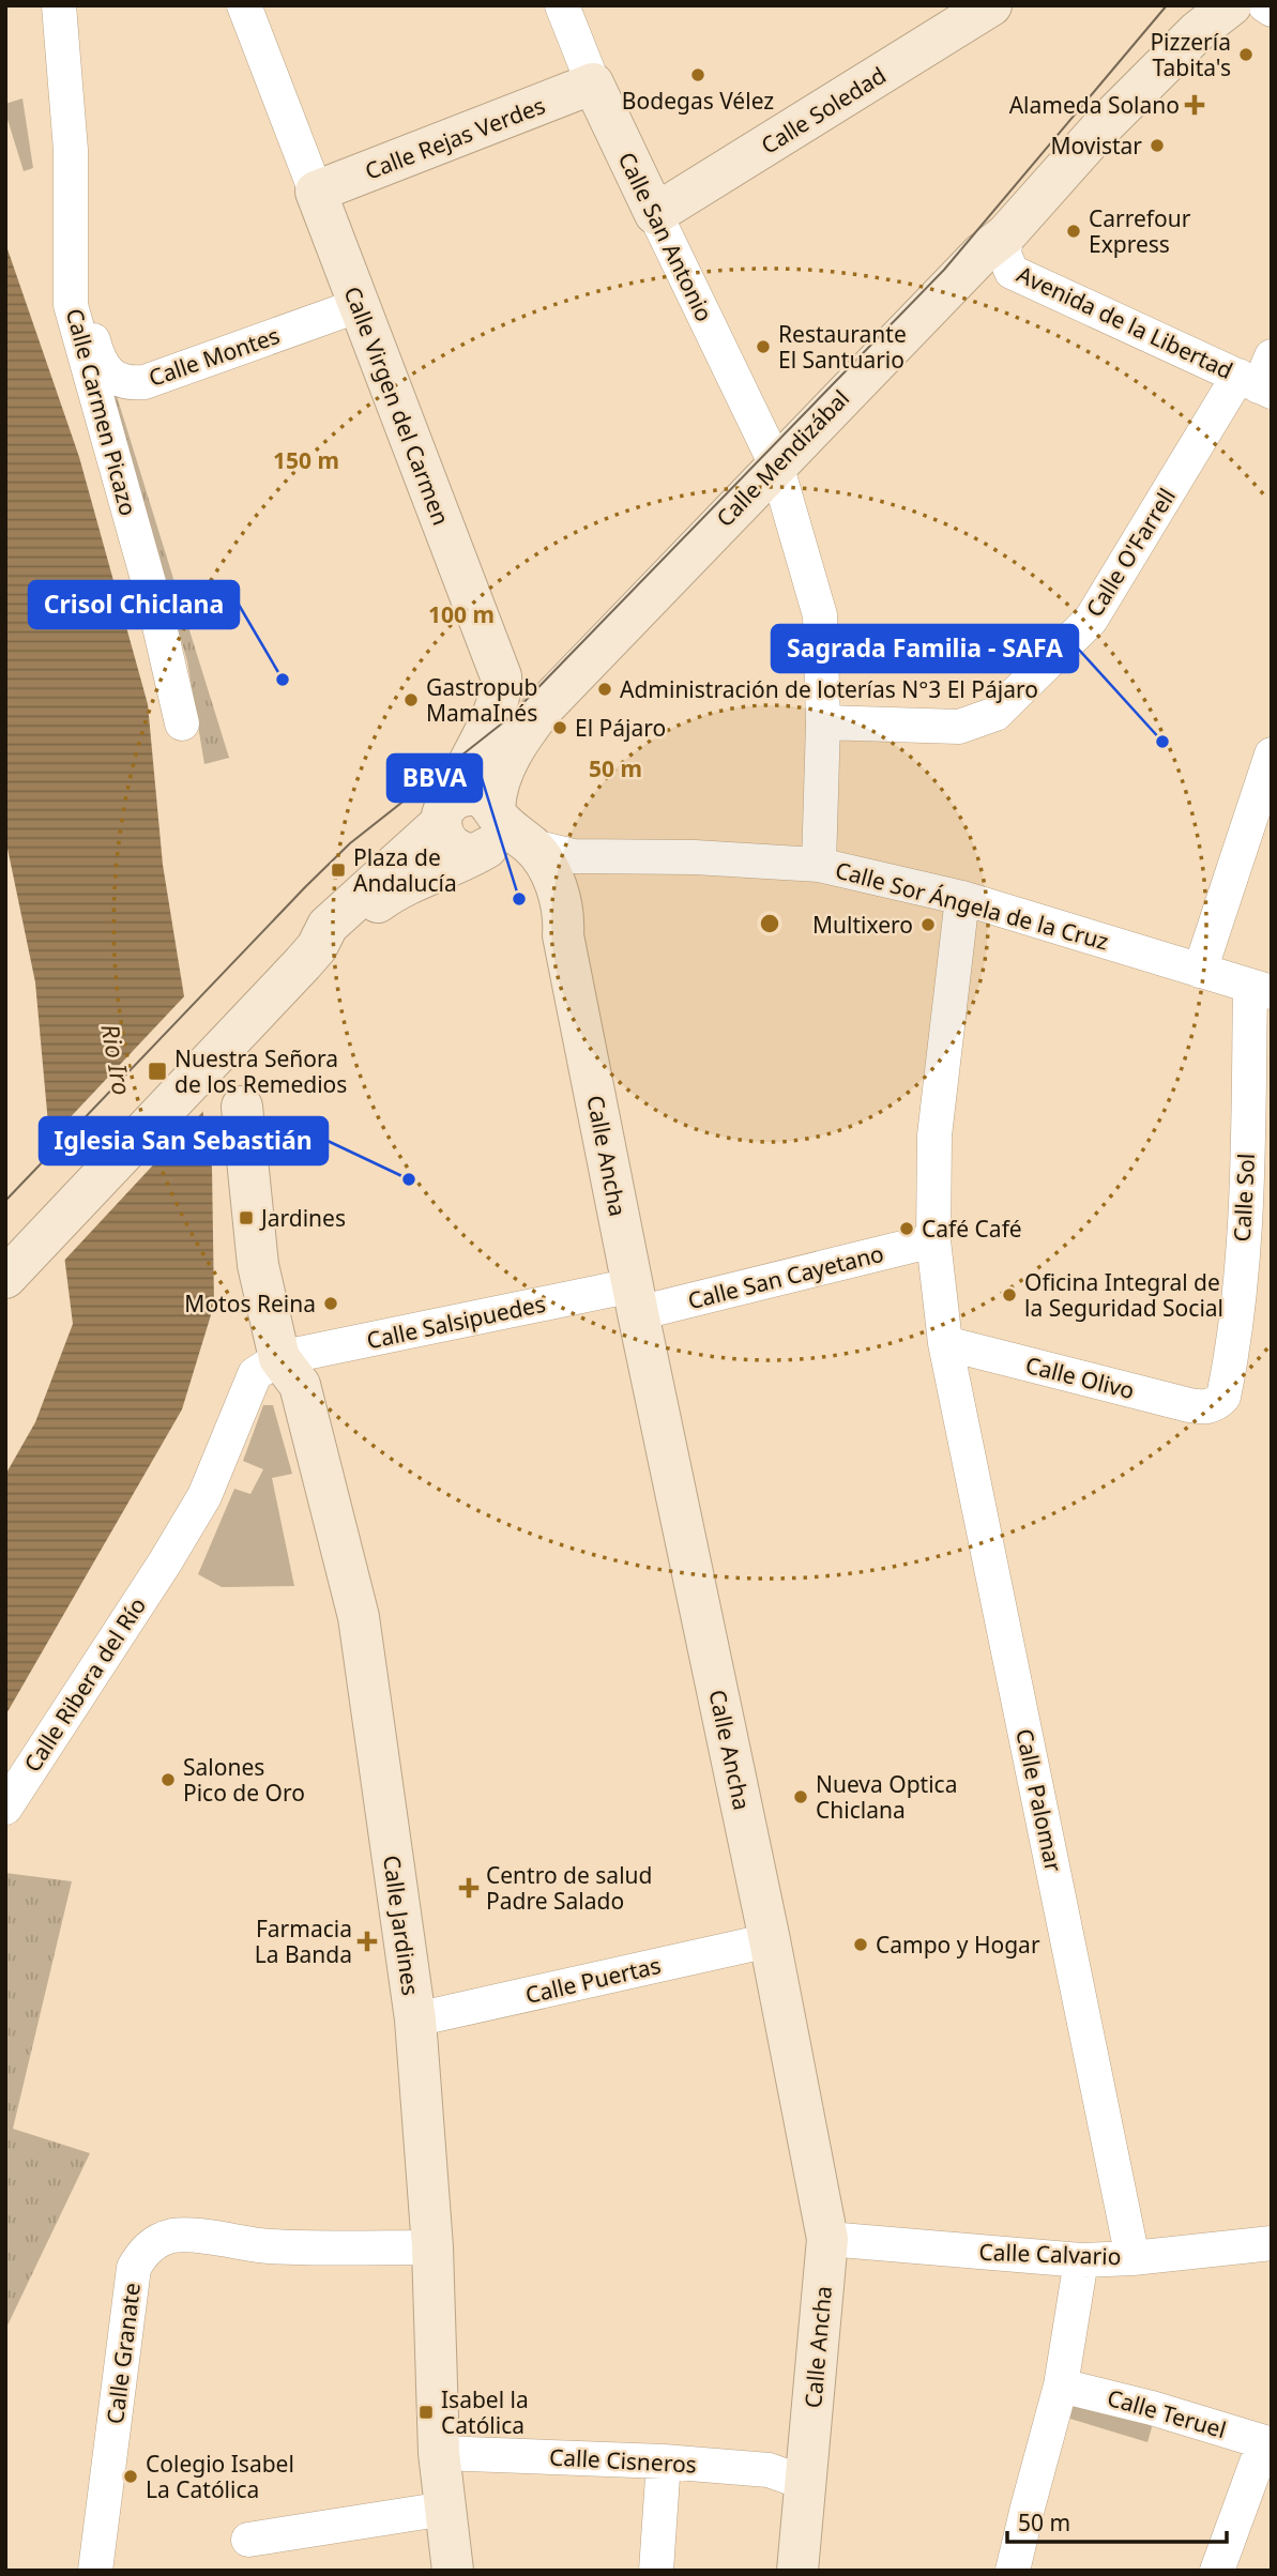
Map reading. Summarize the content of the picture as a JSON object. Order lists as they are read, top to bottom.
{
  "streets": {
    "main road": [
      "Calle Soledad",
      "Calle Rejas Verdes",
      "Calle San Antonio",
      "Calle Virgen del Carmen",
      "Calle Mendizábal",
      "Calle Ancha",
      "Calle Jardines"
    ],
    "street": [
      "Avenida de la Libertad",
      "Calle Montes",
      "Calle Carmen Picazo",
      "Calle O'Farrell",
      "Calle Sor Ángela de la Cruz",
      "Calle Sol",
      "Calle San Cayetano",
      "Calle Salsipuedes",
      "Calle Olivo",
      "Calle Ribera del Río",
      "Calle Palomar",
      "Calle Puertas",
      "Calle Calvario",
      "Calle Granate",
      "Calle Teruel",
      "Calle Cisneros"
    ]
  },
  "crossings": [
    ["Calle Soledad", "Calle San Antonio"],
    ["Calle Rejas Verdes", "Calle San Antonio"],
    ["Calle Rejas Verdes", "Calle Virgen del Carmen"],
    ["Calle San Antonio", "Calle Mendizábal"],
    ["Calle San Antonio", "Calle O'Farrell"],
    ["Calle San Antonio", "Calle Sor Ángela de la Cruz"],
    ["Avenida de la Libertad", "Calle Mendizábal"],
    ["Avenida de la Libertad", "Calle O'Farrell"],
    ["Calle Montes", "Calle Virgen del Carmen"],
    ["Calle Montes", "Calle Carmen Picazo"],
    ["Calle Sor Ángela de la Cruz", "Calle Sol"],
    ["Calle Sor Ángela de la Cruz", "Calle Palomar"],
    ["Calle Ancha", "Calle San Cayetano"],
    ["Calle Ancha", "Calle Salsipuedes"],
    ["Calle Ancha", "Calle Puertas"],
    ["Calle Ancha", "Calle Calvario"],
    ["Calle Ancha", "Calle Cisneros"],
    ["Calle Sol", "Calle Olivo"],
    ["Calle San Cayetano", "Calle Salsipuedes"],
    ["Calle San Cayetano", "Calle Palomar"],
    ["Calle Salsipuedes", "Calle Ribera del Río"],
    ["Calle Salsipuedes", "Calle Jardines"],
    ["Calle Olivo", "Calle Palomar"],
    ["Calle Ribera del Río", "Calle Jardines"],
    ["Calle Palomar", "Calle Calvario"],
    ["Calle Jardines", "Calle Puertas"],
    ["Calle Jardines", "Calle Granate"],
    ["Calle Jardines", "Calle Cisneros"]
  ],
  "water": ["Rio Iro"],
  "places": {
    "other": [
      "Pizzería Tabita's",
      "Bodegas Vélez",
      "Movistar",
      "Carrefour Express",
      "Restaurante El Santuario",
      "Crisol Chiclana",
      "Administración de loterías N°3 El Pájaro",
      "Gastropub MamaInés",
      "El Pájaro",
      "Sagrada Familia - SAFA",
      "BBVA",
      "Multixero",
      "Iglesia San Sebastián",
      "Café Café",
      "Oficina Integral de la Seguridad Social",
      "Motos Reina",
      "Salones Pico de Oro",
      "Nueva Optica Chiclana",
      "Campo y Hogar",
      "Colegio Isabel La Católica"
    ],
    "health": ["Alameda Solano", "Centro de salud Padre Salado", "Farmacia La Banda"],
    "transit": [
      "Plaza de Andalucía",
      "Nuestra Señora de los Remedios",
      "Jardines",
      "Isabel la Católica"
    ]
  },
  "scale_bar": "50 m",
  "rings": ["150 m", "100 m", "50 m"]
}
